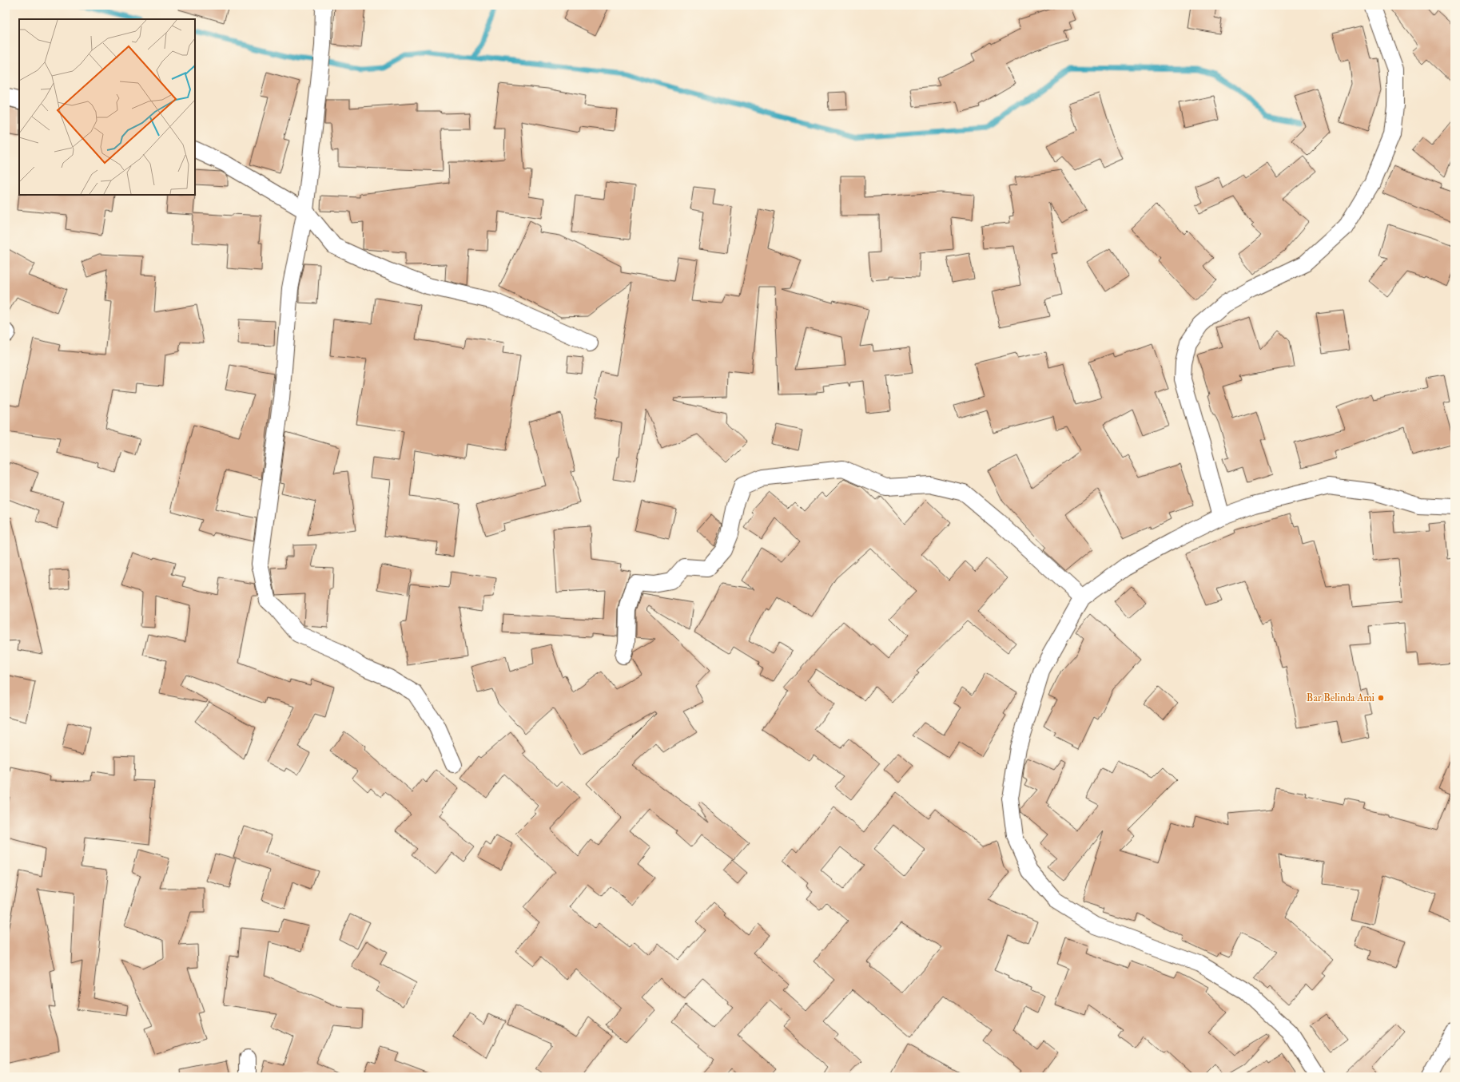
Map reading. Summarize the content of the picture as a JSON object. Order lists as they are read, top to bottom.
{
  "places": ["Bar Belinda Ami"]
}
